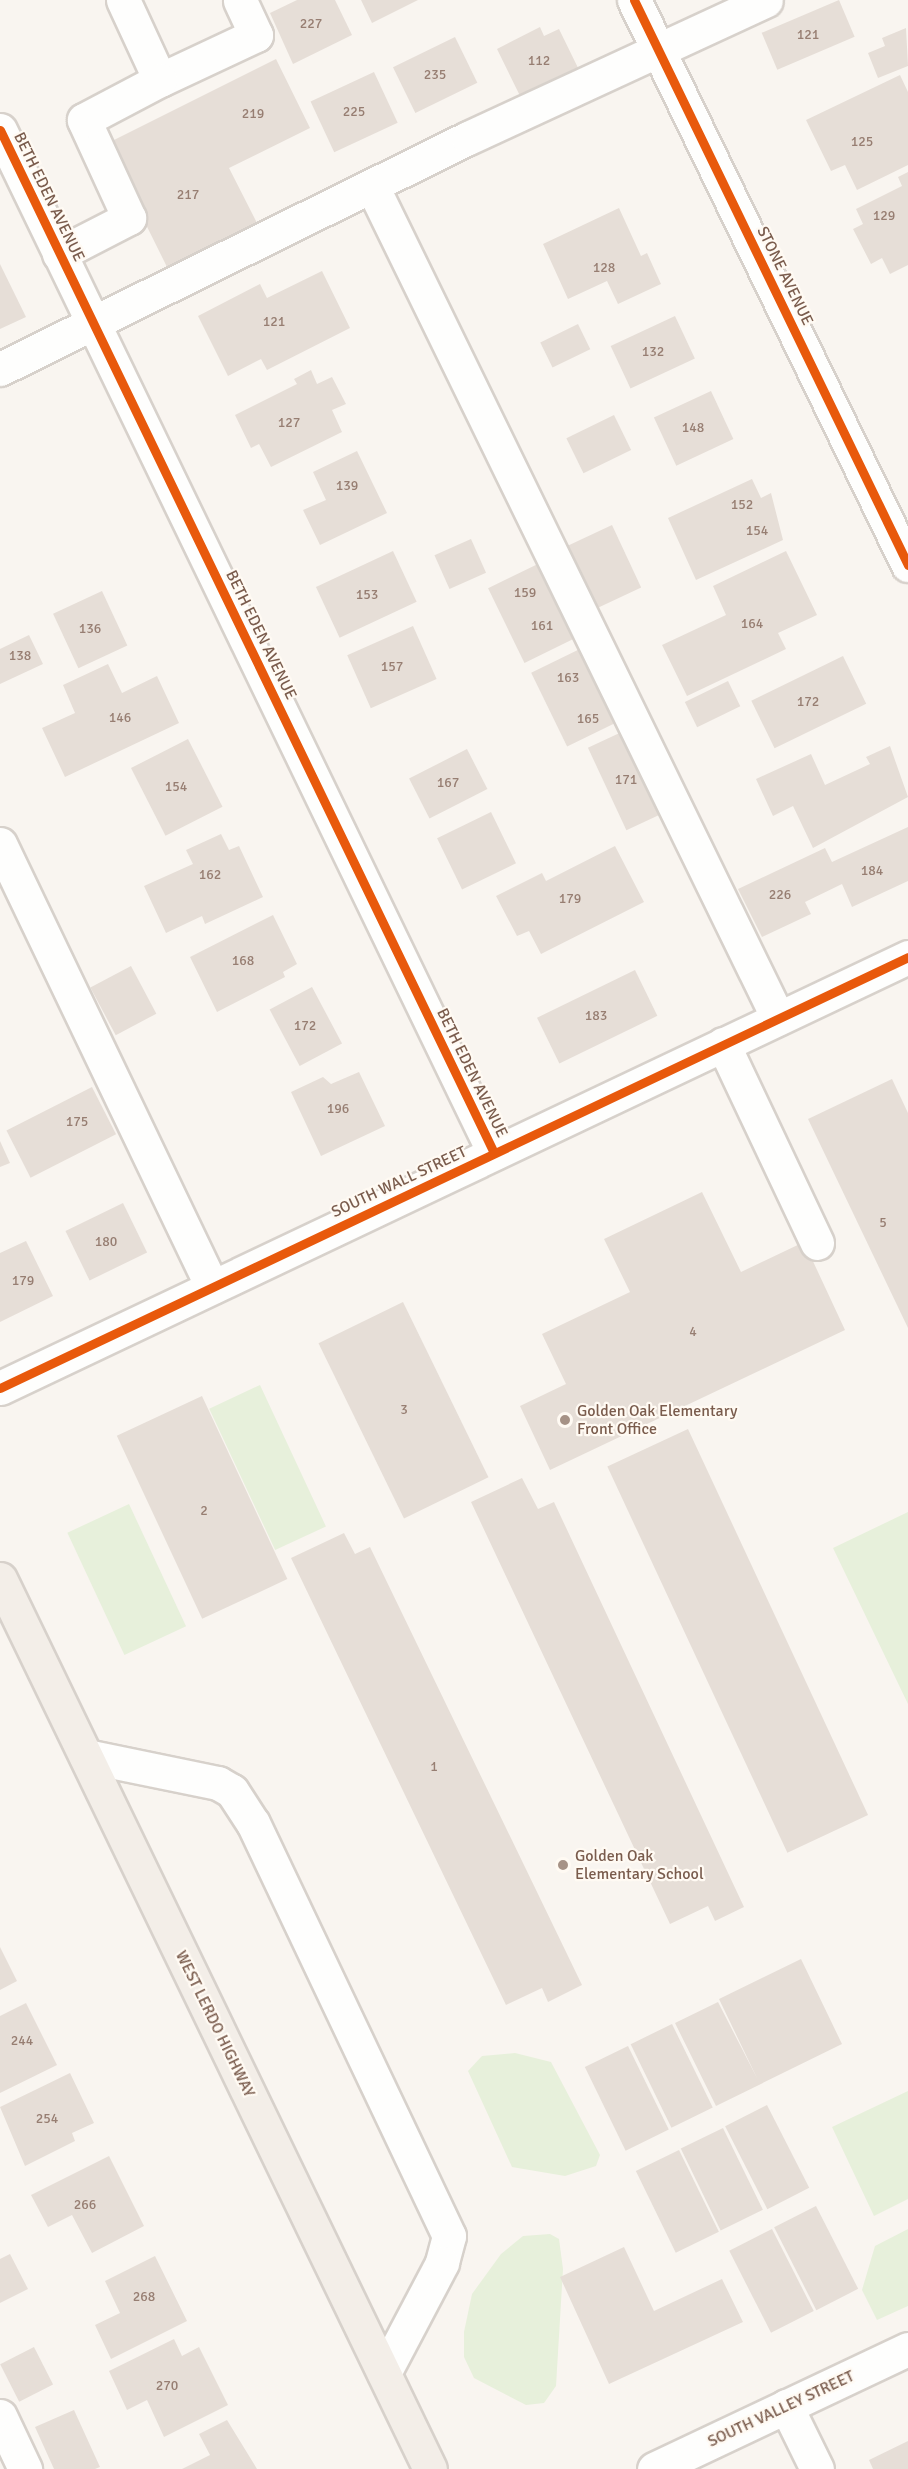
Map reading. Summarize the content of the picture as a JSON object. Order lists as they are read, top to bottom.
{
  "streets": {
    "main road": ["WEST LERDO HIGHWAY"],
    "street": [
      "BETH EDEN AVENUE",
      "STONE AVENUE",
      "SOUTH WALL STREET",
      "SOUTH VALLEY STREET"
    ]
  },
  "crossings": [
    ["BETH EDEN AVENUE", "SOUTH WALL STREET"]
  ],
  "places": ["Golden Oak Elementary Front Office", "Golden Oak Elementary School"],
  "house_numbers": [
    "227",
    "121",
    "112",
    "235",
    "225",
    "219",
    "125",
    "217",
    "129",
    "128",
    "121",
    "132",
    "127",
    "148",
    "139",
    "152",
    "154",
    "159",
    "153",
    "164",
    "161",
    "136",
    "138",
    "157",
    "163",
    "172",
    "146",
    "165",
    "171",
    "167",
    "154",
    "184",
    "162",
    "226",
    "179",
    "168",
    "183",
    "172",
    "196",
    "175",
    "5",
    "180",
    "179",
    "4",
    "3",
    "2",
    "1",
    "244",
    "254",
    "266",
    "268",
    "270"
  ]
}
